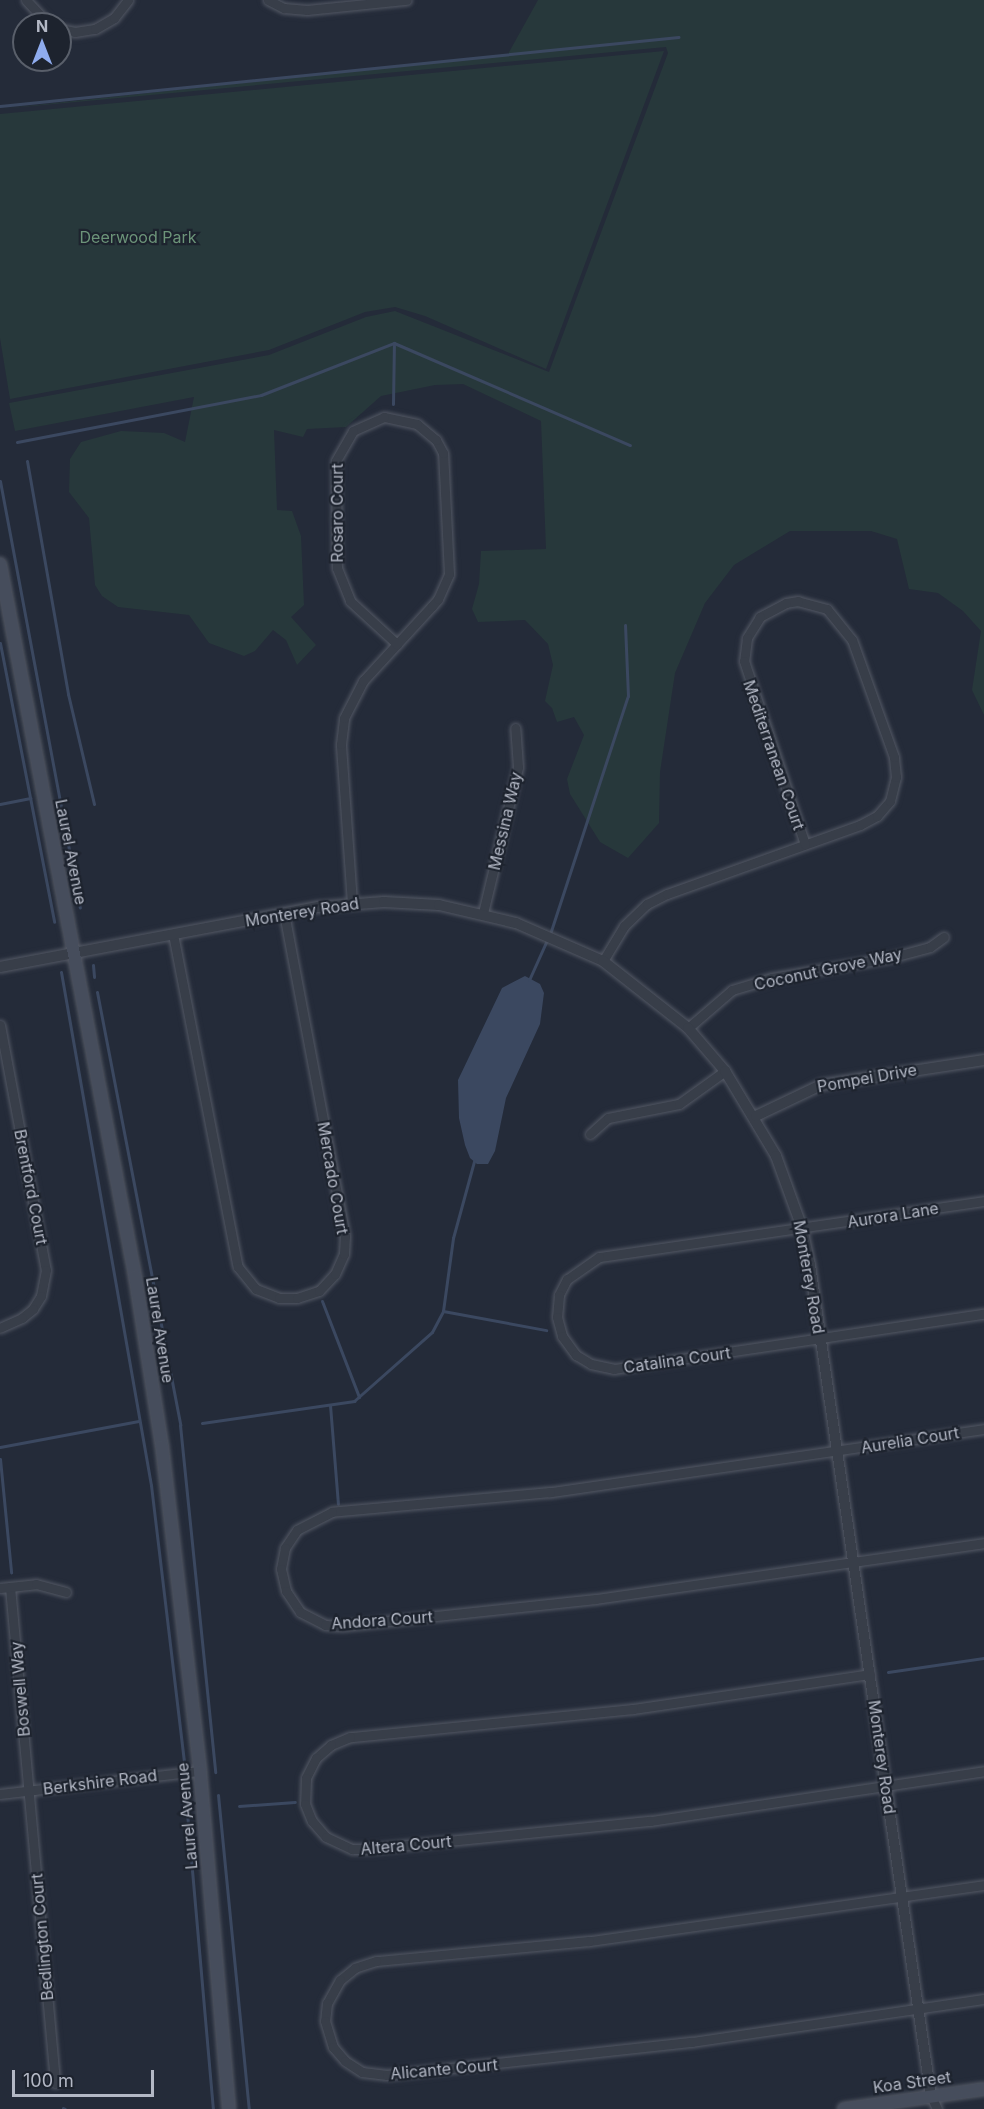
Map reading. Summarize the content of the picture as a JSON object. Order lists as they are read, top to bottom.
{
  "streets": {
    "main road": ["Laurel Avenue", "Koa Street"],
    "street": [
      "Rosaro Court",
      "Mediterranean Court",
      "Messina Way",
      "Monterey Road",
      "Coconut Grove Way",
      "Pompei Drive",
      "Mercado Court",
      "Brentford Court",
      "Aurora Lane",
      "Catalina Court",
      "Aurelia Court",
      "Andora Court",
      "Boswell Way",
      "Berkshire Road",
      "Altera Court",
      "Bedlington Court",
      "Alicante Court"
    ]
  },
  "crossings": [
    ["Rosaro Court", "Monterey Road"],
    ["Mediterranean Court", "Monterey Road"],
    ["Messina Way", "Monterey Road"],
    ["Laurel Avenue", "Monterey Road"],
    ["Laurel Avenue", "Berkshire Road"],
    ["Monterey Road", "Coconut Grove Way"],
    ["Monterey Road", "Pompei Drive"],
    ["Monterey Road", "Mercado Court"],
    ["Monterey Road", "Aurora Lane"],
    ["Monterey Road", "Catalina Court"],
    ["Monterey Road", "Aurelia Court"],
    ["Monterey Road", "Andora Court"],
    ["Monterey Road", "Altera Court"],
    ["Monterey Road", "Alicante Court"],
    ["Monterey Road", "Koa Street"],
    ["Aurora Lane", "Catalina Court"],
    ["Aurelia Court", "Andora Court"],
    ["Boswell Way", "Berkshire Road"],
    ["Boswell Way", "Bedlington Court"],
    ["Berkshire Road", "Bedlington Court"]
  ],
  "parks": ["Deerwood Park"],
  "scale_bar": "100 m",
  "north": "top"
}
